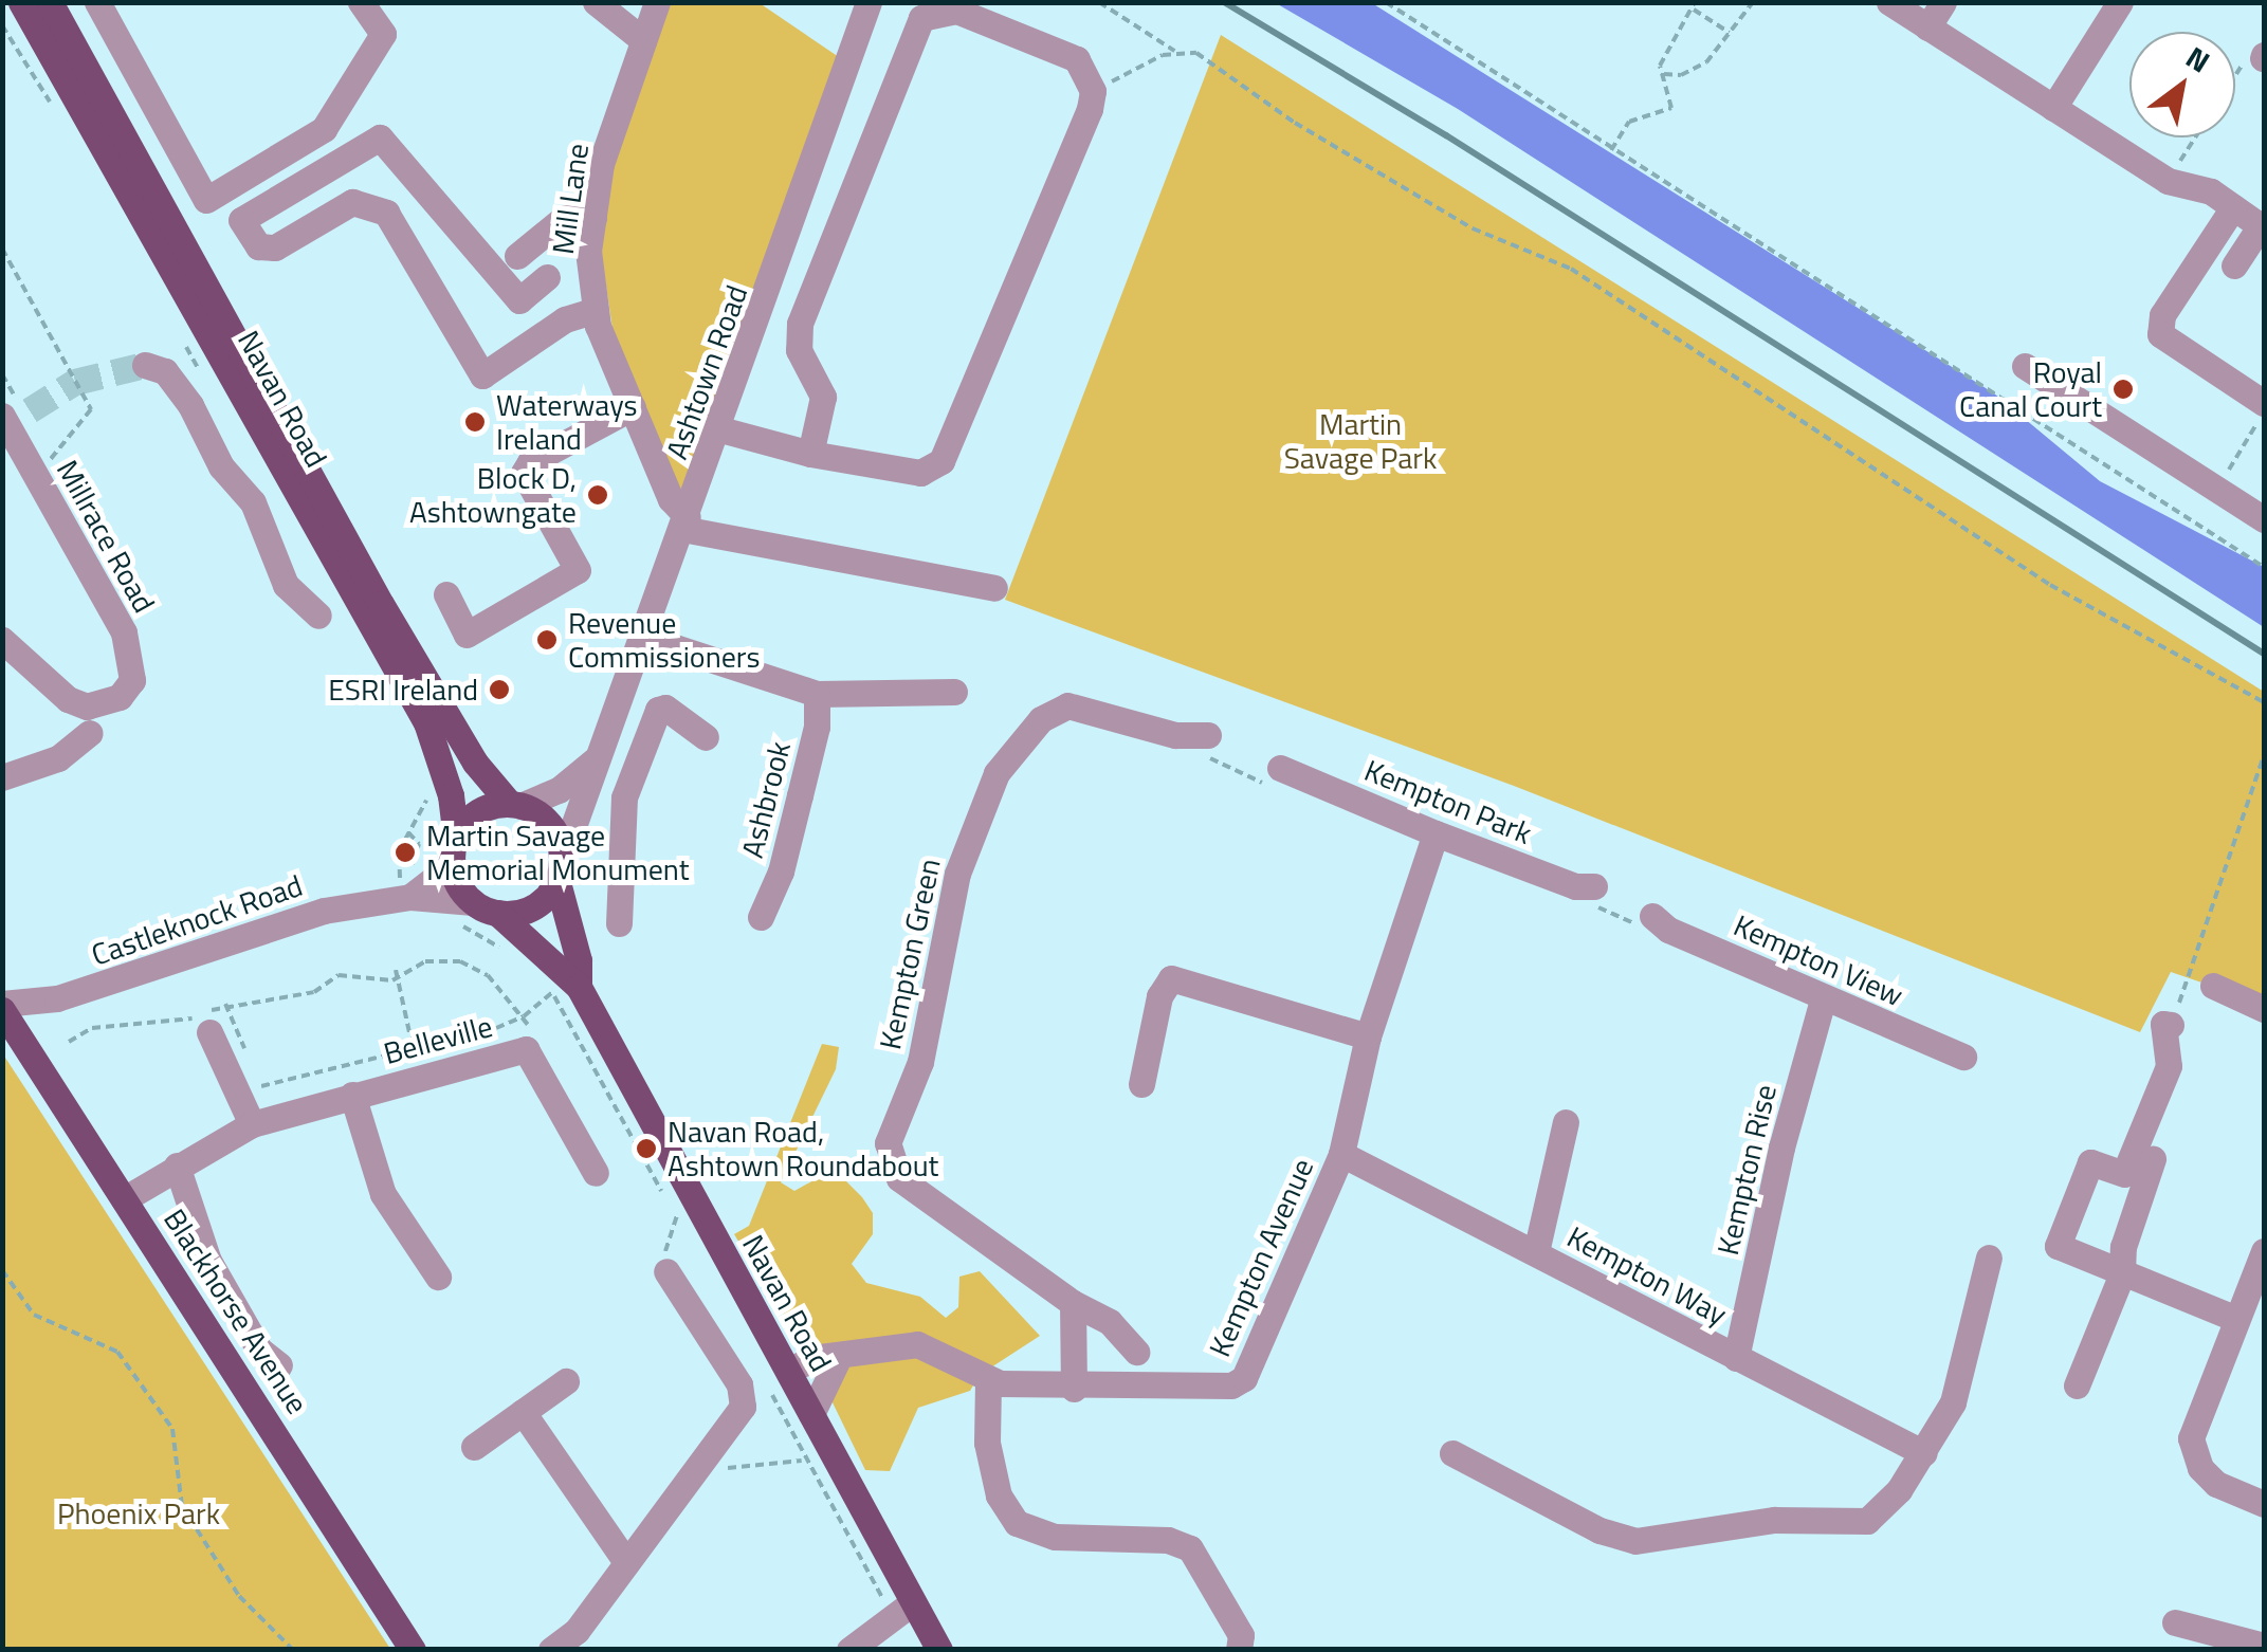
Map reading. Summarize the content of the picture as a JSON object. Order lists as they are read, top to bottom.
{
  "streets": {
    "main road": ["Navan Road", "Blackhorse Avenue"],
    "street": [
      "Mill Lane",
      "Ashtown Road",
      "Millrace Road",
      "Ashbrook",
      "Kempton Park",
      "Castleknock Road",
      "Kempton Green",
      "Kempton View",
      "Belleville",
      "Kempton Rise",
      "Kempton Avenue",
      "Kempton Way"
    ]
  },
  "crossings": [
    ["Mill Lane", "Ashtown Road"],
    ["Ashtown Road", "Navan Road"],
    ["Ashtown Road", "Castleknock Road"],
    ["Navan Road", "Castleknock Road"],
    ["Navan Road", "Kempton Avenue"],
    ["Kempton Park", "Kempton Avenue"],
    ["Castleknock Road", "Blackhorse Avenue"],
    ["Kempton View", "Kempton Rise"],
    ["Belleville", "Blackhorse Avenue"],
    ["Kempton Rise", "Kempton Way"],
    ["Kempton Avenue", "Kempton Way"]
  ],
  "parks": ["Martin Savage Park", "Phoenix Park"],
  "places": [
    "Royal Canal Court",
    "Waterways Ireland",
    "Block D, Ashtowngate",
    "Revenue Commissioners",
    "ESRI Ireland",
    "Martin Savage Memorial Monument",
    "Navan Road, Ashtown Roundabout"
  ],
  "north": "top right"
}
